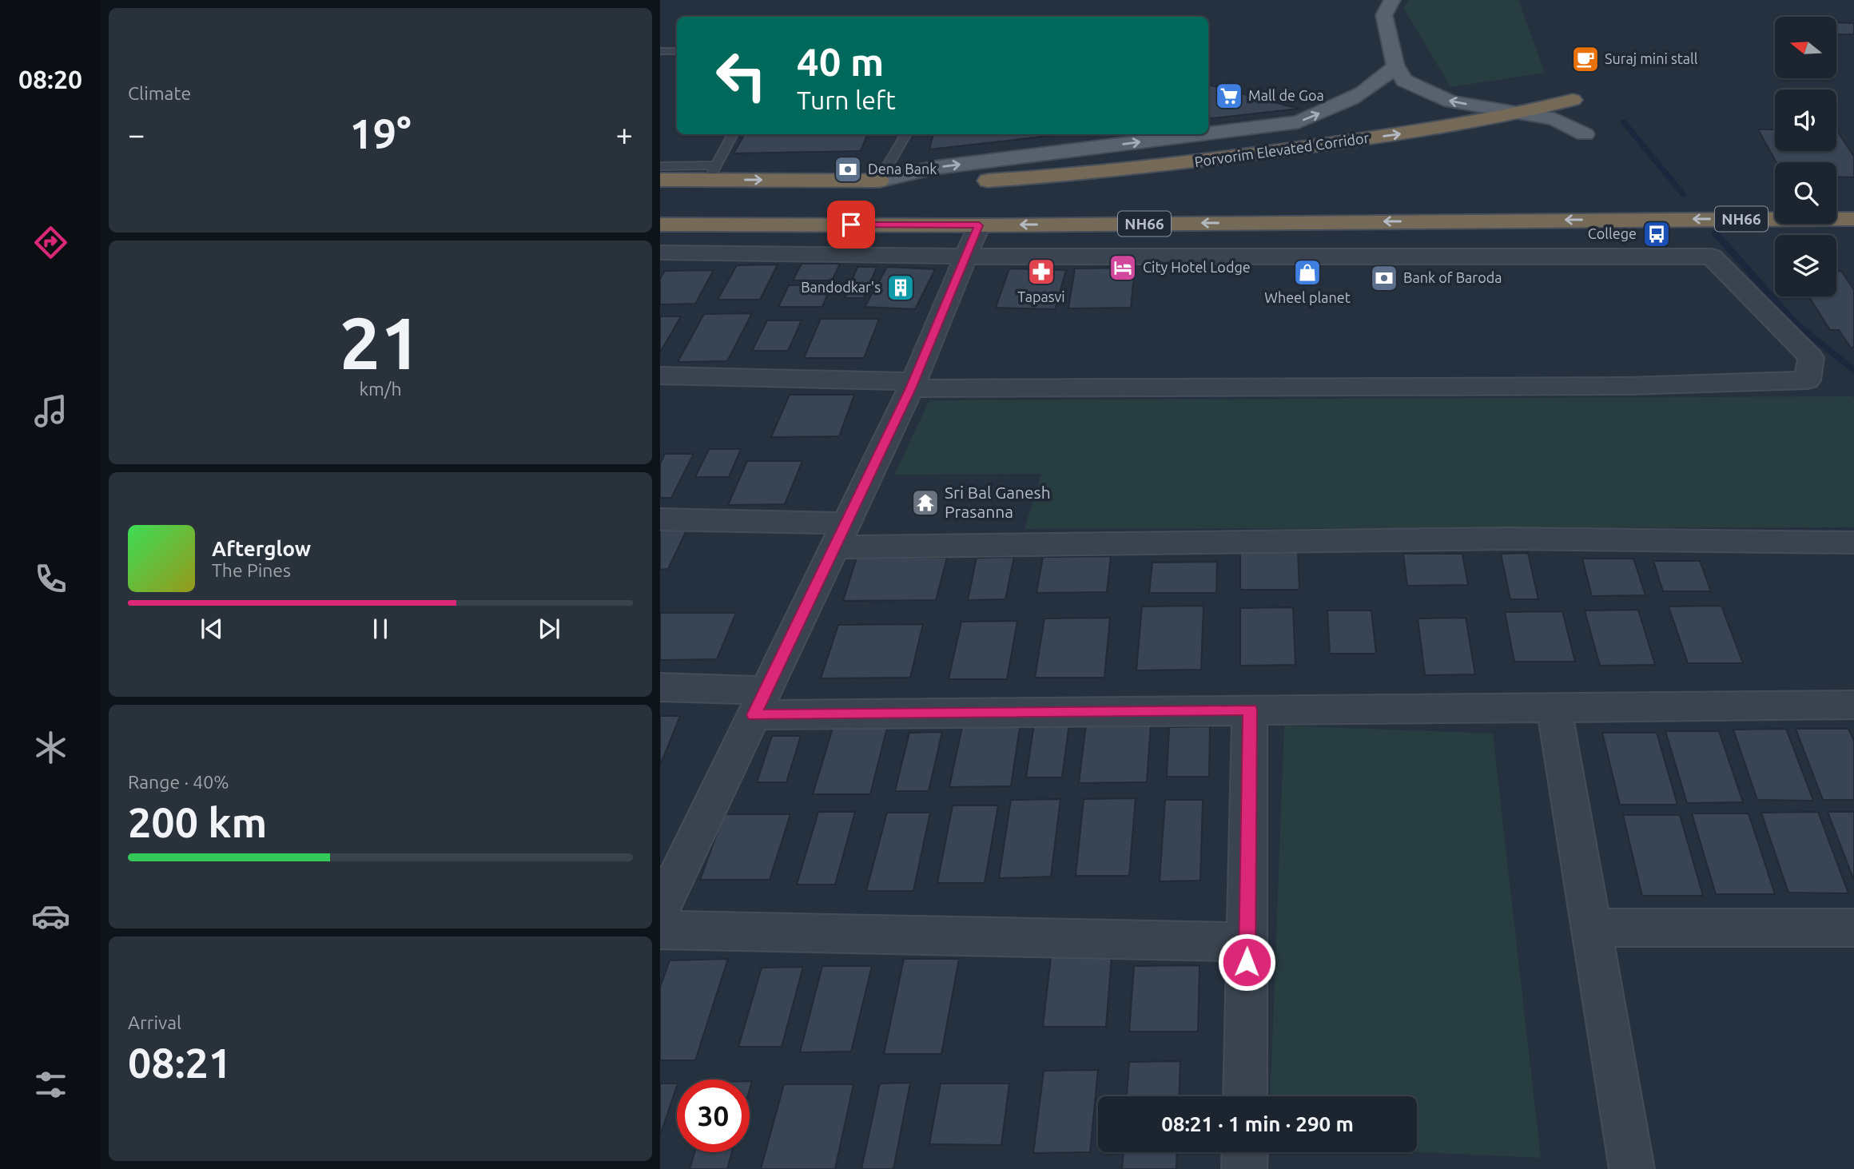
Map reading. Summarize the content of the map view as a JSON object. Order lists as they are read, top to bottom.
{
  "streets": {
    "highway": ["Porvorim Elevated Corridor", "NH66"]
  },
  "places": {
    "cafe": ["Suraj mini stall"],
    "supermarket": ["Mall de Goa"],
    "bank": ["Dena Bank", "Bank of Baroda"],
    "bus stop": ["College"],
    "hotel": ["City Hotel Lodge"],
    "pharmacy": ["Tapasvi"],
    "shop": ["Wheel planet"],
    "building": ["Bandodkar's"],
    "temple": ["Sri Bal Ganesh Prasanna"]
  },
  "north": "left",
  "page": {
    "tabs": "08:20",
    "tile": [
      "Climate",
      ["21", "km/h"],
      ["Range · 40%", "200 km"],
      ["Arrival", "08:21"]
    ],
    "turn": ["40 m", "Turn left"],
    "heat": ["−", "19°", "+"],
    "song": ["Afterglow", "The Pines"],
    "limit": "30",
    "trip": "08:21 · 1 min · 290 m"
  }
}
